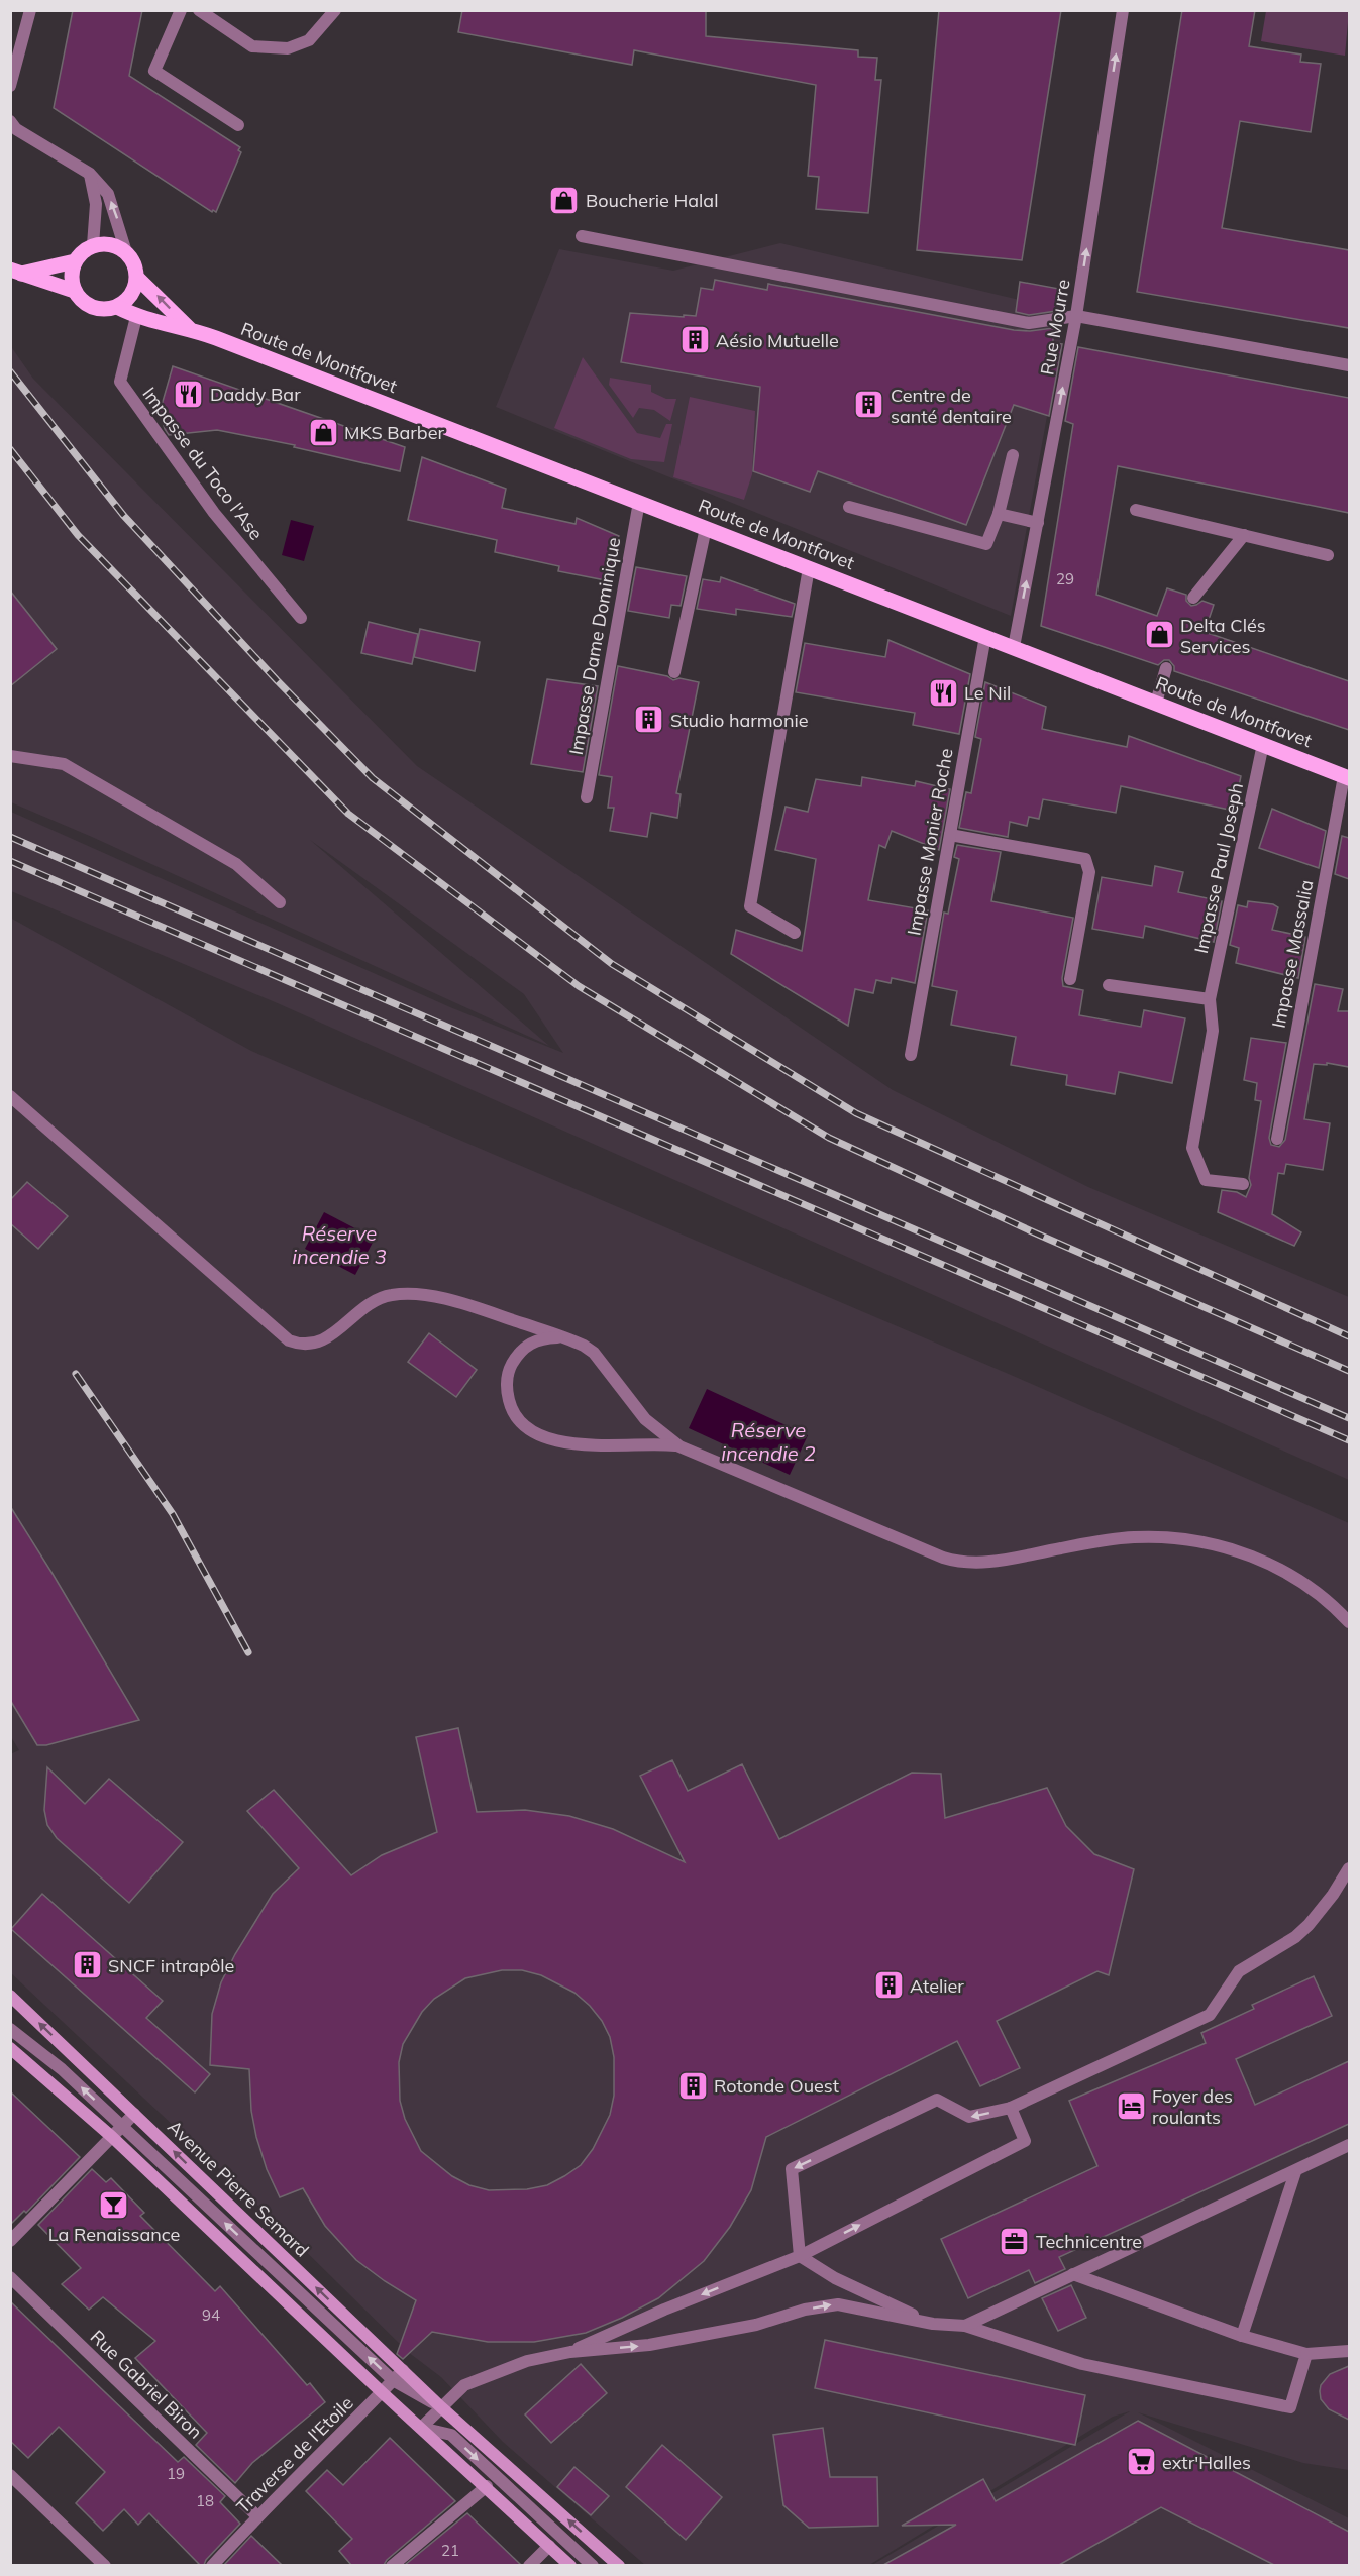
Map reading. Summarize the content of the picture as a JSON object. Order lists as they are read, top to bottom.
{
  "streets": {
    "main road": ["Route de Montfavet", "Avenue Pierre Semard"],
    "street": [
      "Rue Mourre",
      "Impasse du Toco l'Ase",
      "Impasse Dame Dominique",
      "Impasse Monier Roche",
      "Impasse Paul Joseph",
      "Impasse Massalia",
      "Rue Gabriel Biron",
      "Traverse de l'Etoile"
    ]
  },
  "crossings": [
    ["Rue Mourre", "Route de Montfavet"],
    ["Route de Montfavet", "Impasse du Toco l'Ase"],
    ["Route de Montfavet", "Impasse Dame Dominique"],
    ["Route de Montfavet", "Impasse Monier Roche"],
    ["Route de Montfavet", "Impasse Paul Joseph"],
    ["Route de Montfavet", "Impasse Massalia"],
    ["Avenue Pierre Semard", "Traverse de l'Etoile"],
    ["Rue Gabriel Biron", "Traverse de l'Etoile"]
  ],
  "one_way": ["Rue Mourre"],
  "water": ["Réserve incendie 3", "Réserve incendie 2"],
  "places": {
    "shop": ["Boucherie Halal", "MKS Barber", "Delta Clés Services"],
    "building": [
      "Aésio Mutuelle",
      "Centre de santé dentaire",
      "Studio harmonie",
      "SNCF intrapôle",
      "Atelier",
      "Rotonde Ouest"
    ],
    "restaurant": ["Daddy Bar", "Le Nil"],
    "hotel": ["Foyer des roulants"],
    "bar": ["La Renaissance"],
    "office": ["Technicentre"],
    "supermarket": ["extr'Halles"]
  },
  "house_numbers": [
    "29",
    "94",
    "19",
    "18",
    "21"
  ]
}
